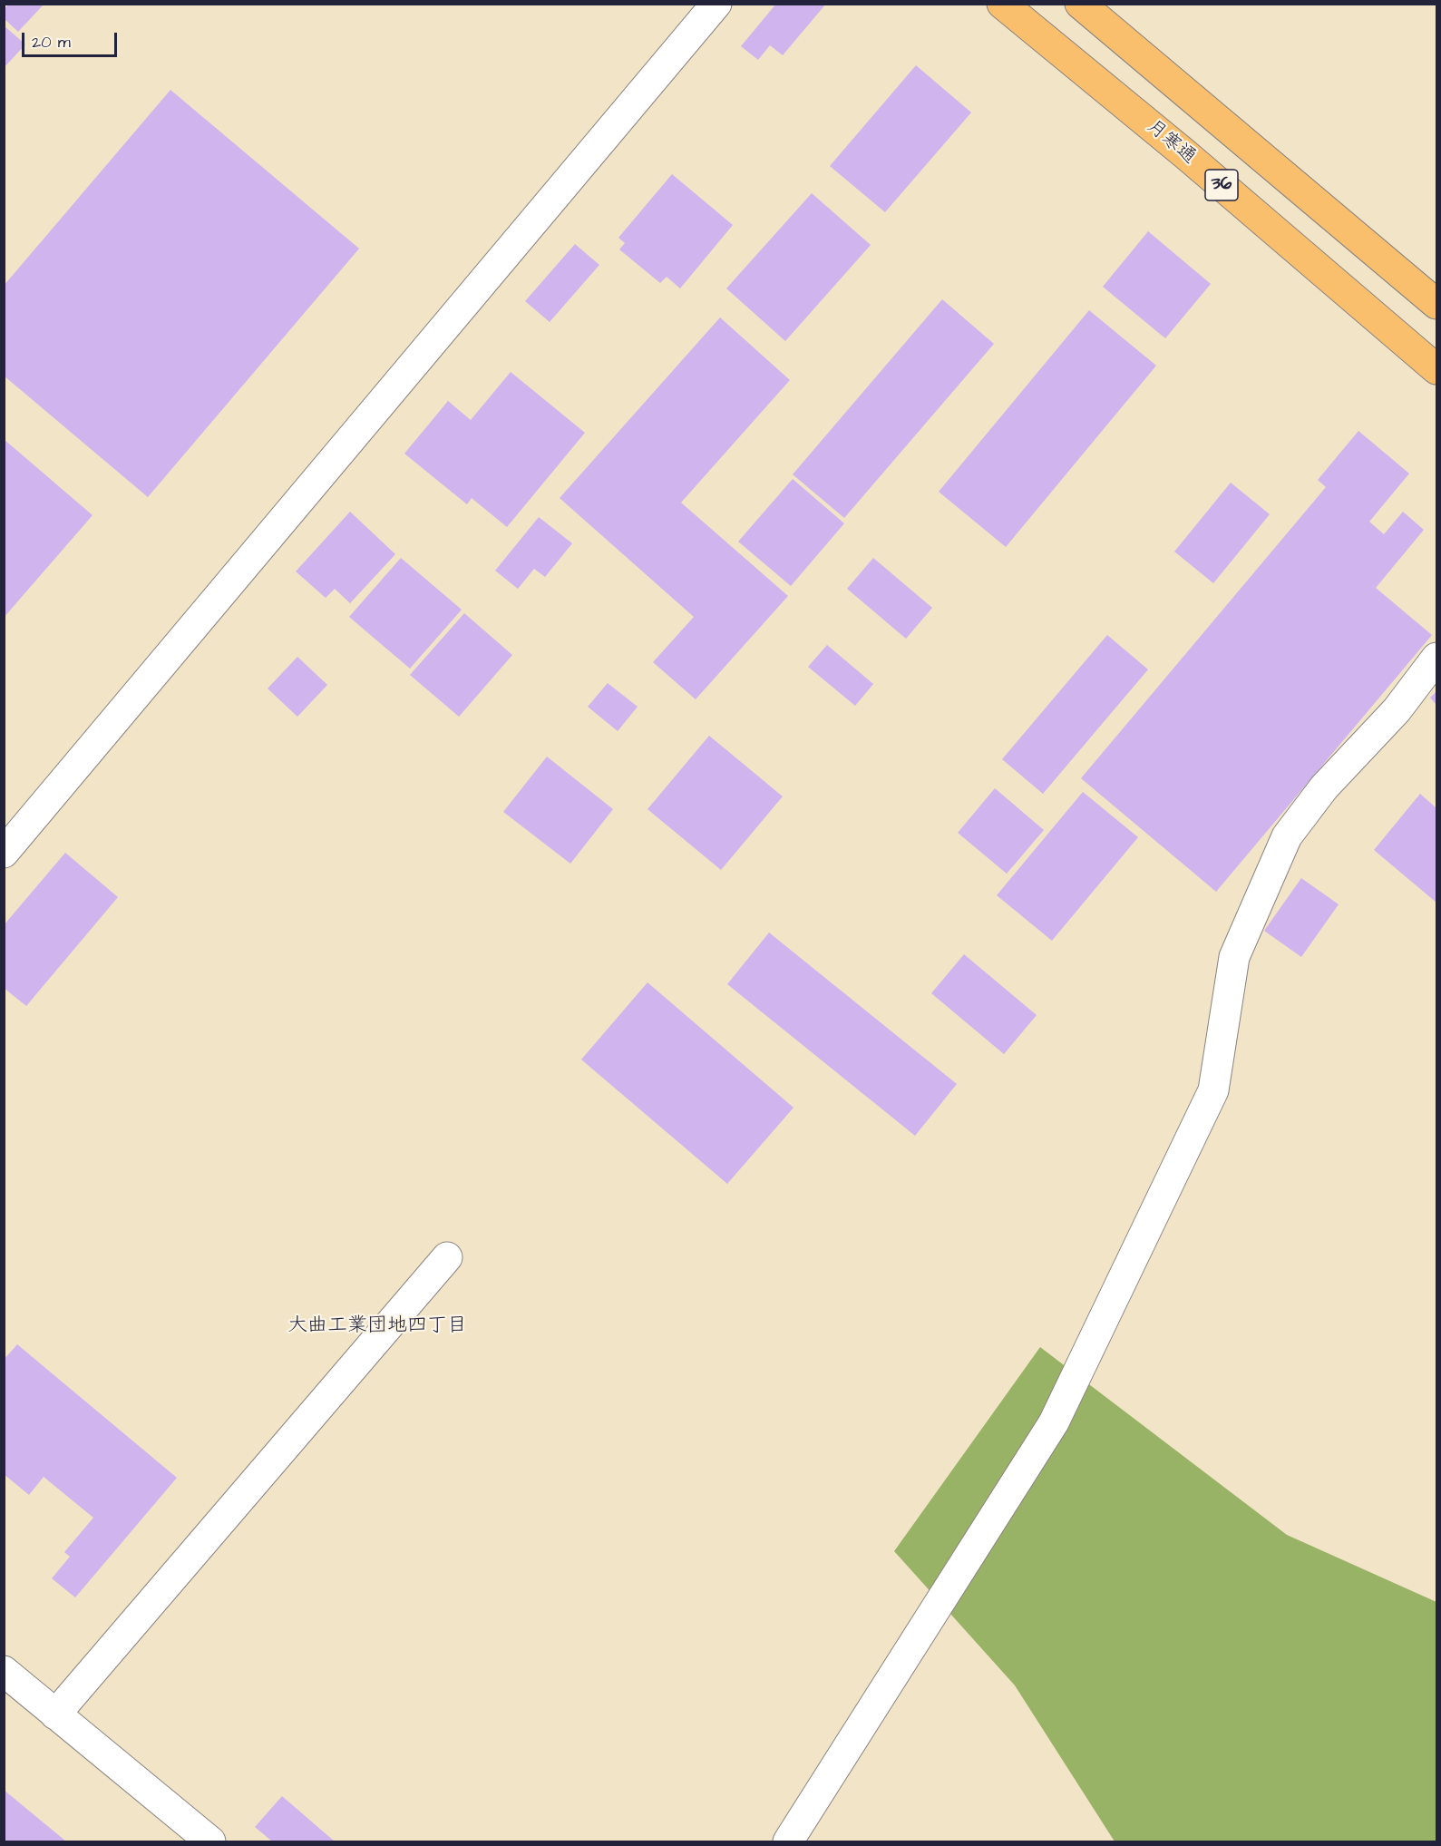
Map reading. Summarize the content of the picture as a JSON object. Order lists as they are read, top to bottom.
{
  "streets": {
    "highway": ["月寒通", "36"]
  },
  "districts": ["大曲工業団地四丁目"],
  "scale_bar": "20 m"
}
